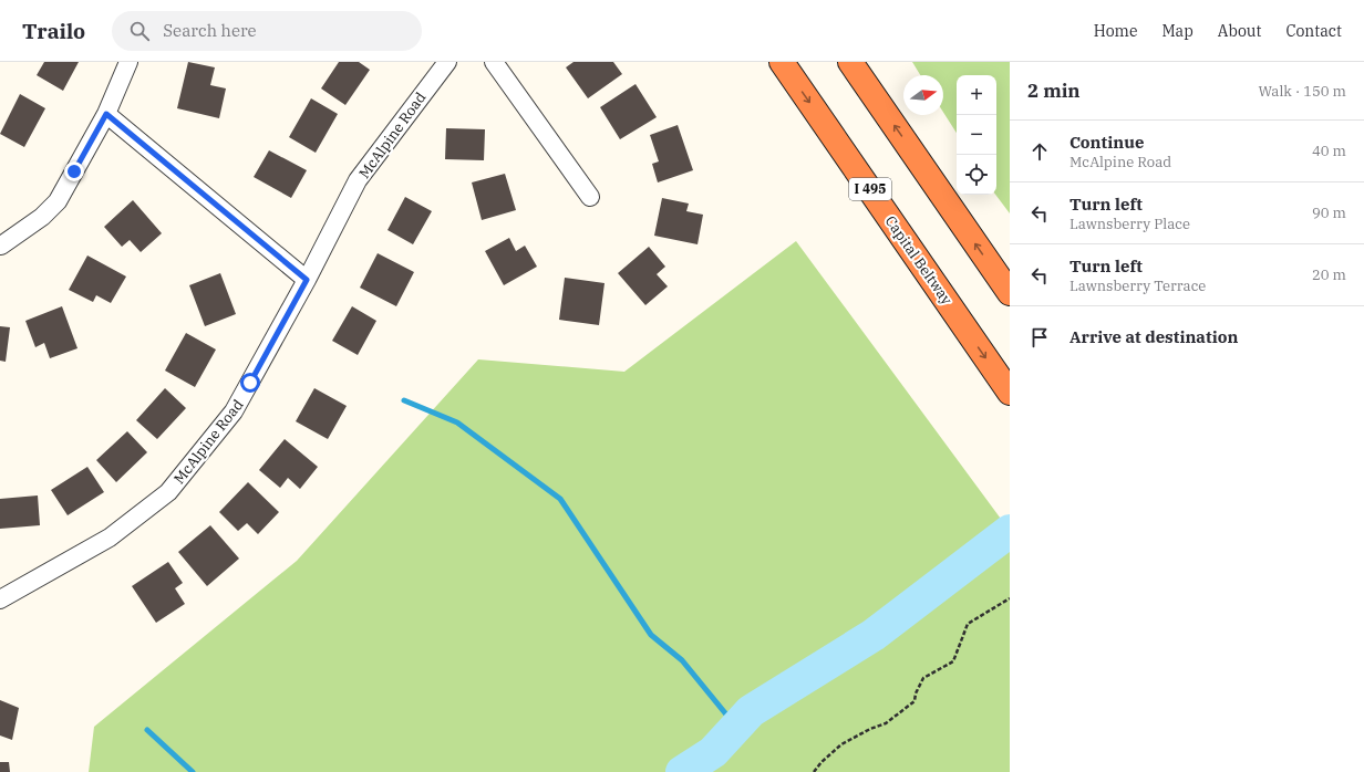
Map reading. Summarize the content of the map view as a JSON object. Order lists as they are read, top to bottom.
{
  "streets": {
    "highway": ["I 495", "Capital Beltway"],
    "street": ["McAlpine Road"]
  },
  "north": "right",
  "page": {
    "header": "Trailo",
    "search": "Search here",
    "nav": [
      "Home",
      "Map",
      "About",
      "Contact"
    ],
    "heading": ["2 min", "Walk · 150 m"],
    "map_buttons": ["+", "−"],
    "list": [
      ["Continue", "McAlpine Road", "40 m"],
      ["Turn left", "Lawnsberry Place", "90 m"],
      ["Turn left", "Lawnsberry Terrace", "20 m"],
      "Arrive at destination"
    ]
  }
}
